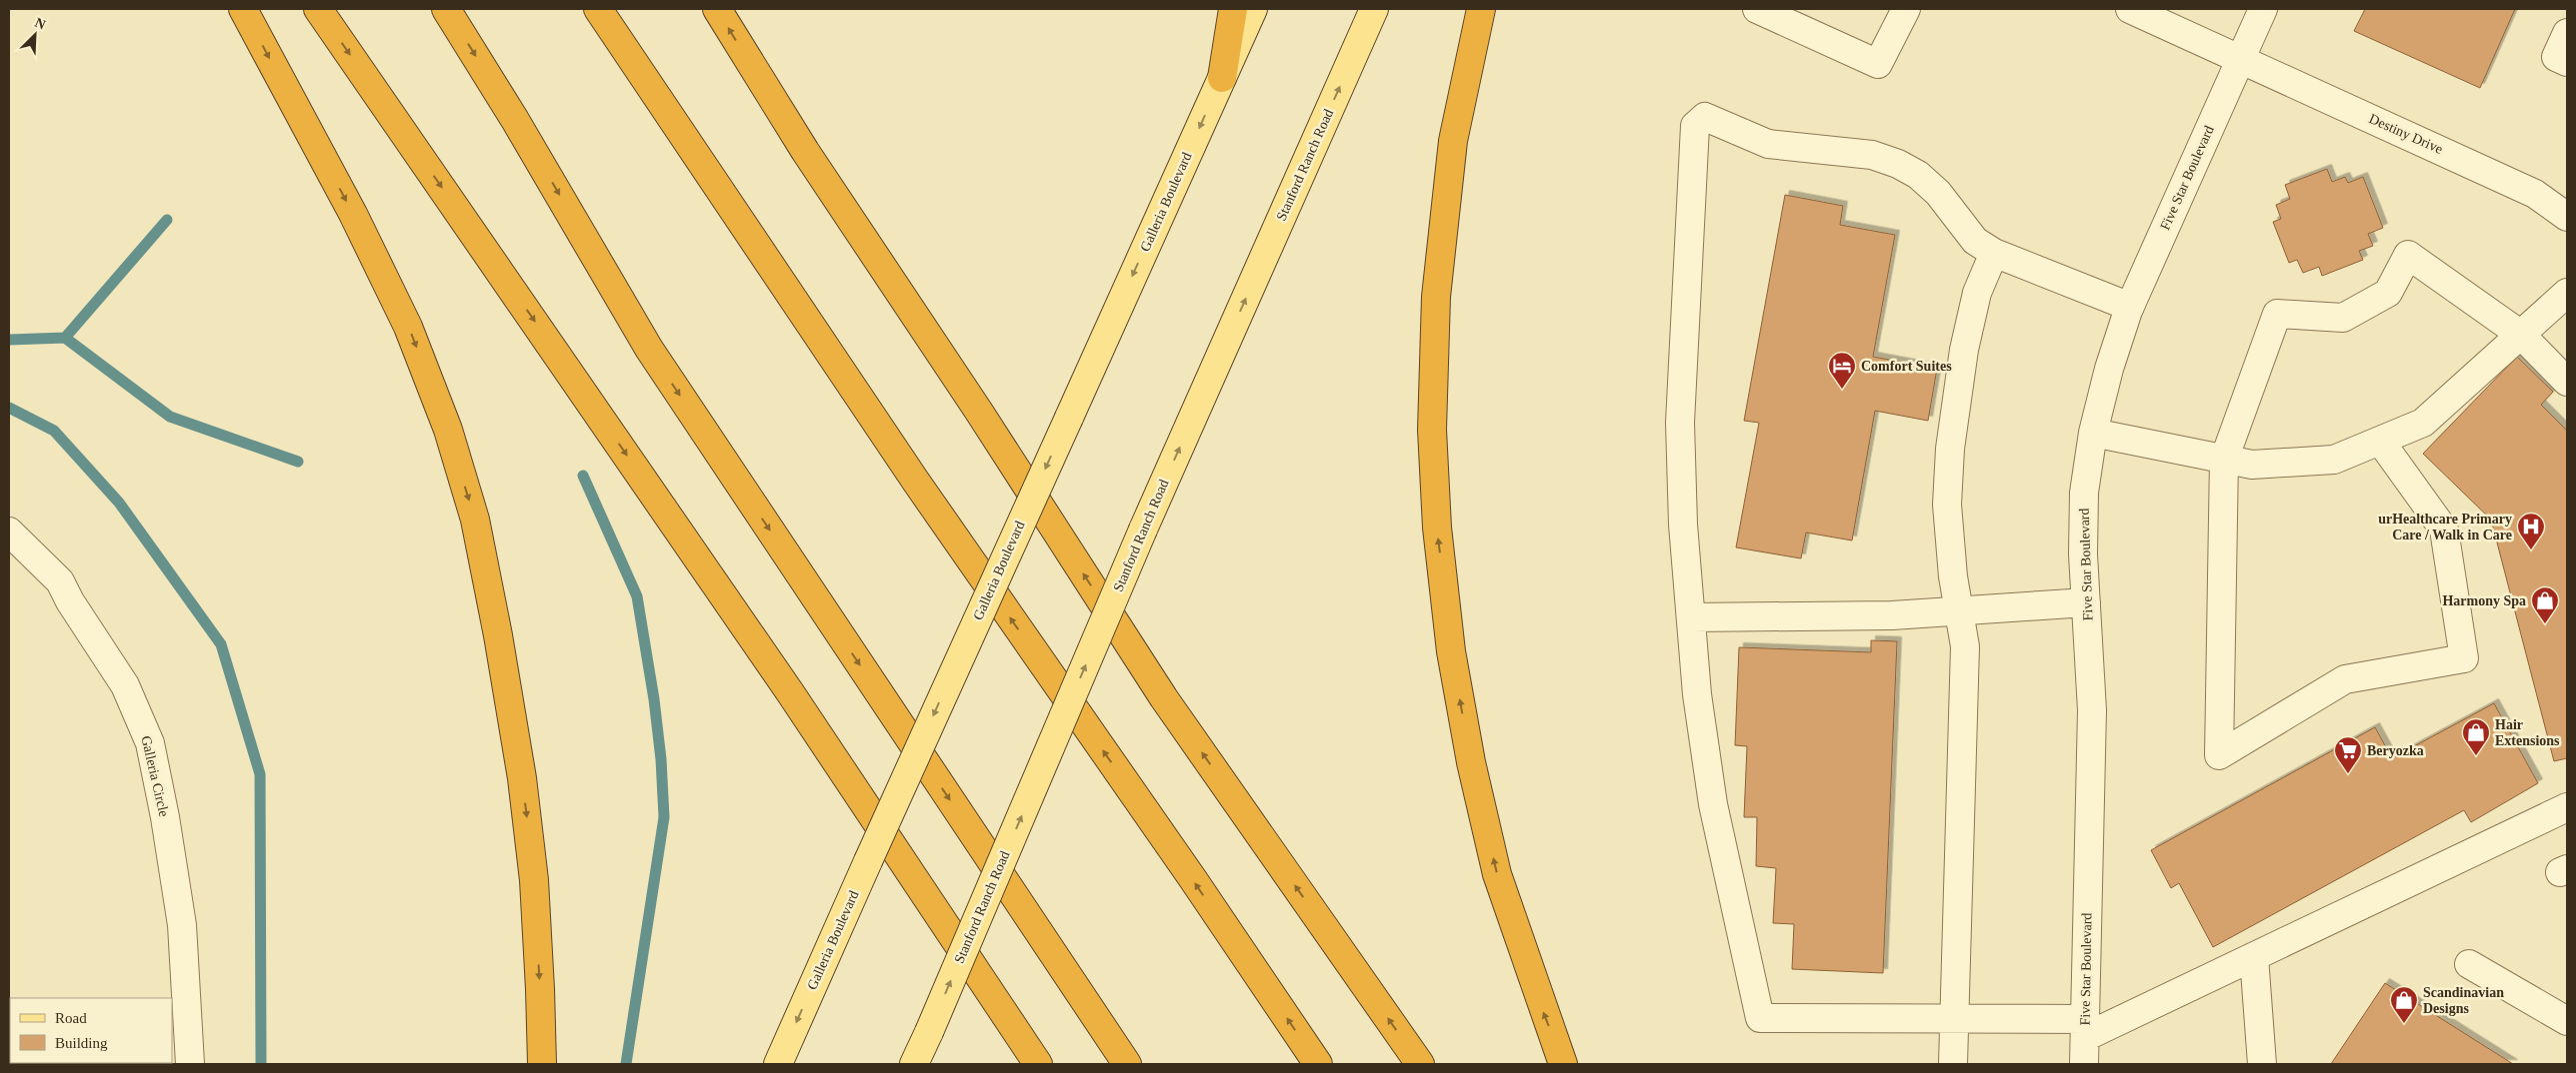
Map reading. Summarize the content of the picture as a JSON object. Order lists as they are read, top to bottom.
{
  "streets": {
    "main road": ["Stanford Ranch Road", "Galleria Boulevard"],
    "street": ["Destiny Drive", "Five Star Boulevard", "Galleria Circle"]
  },
  "crossings": [
    ["Destiny Drive", "Five Star Boulevard"]
  ],
  "one_way": ["Stanford Ranch Road", "Galleria Boulevard"],
  "places": {
    "hotel": ["Comfort Suites"],
    "hospital": ["urHealthcare Primary Care / Walk in Care"],
    "shop": ["Harmony Spa", "Hair Extensions", "Scandinavian Designs"],
    "supermarket": ["Beryozka"]
  },
  "legend": ["Road", "Building"],
  "north": "top right"
}
